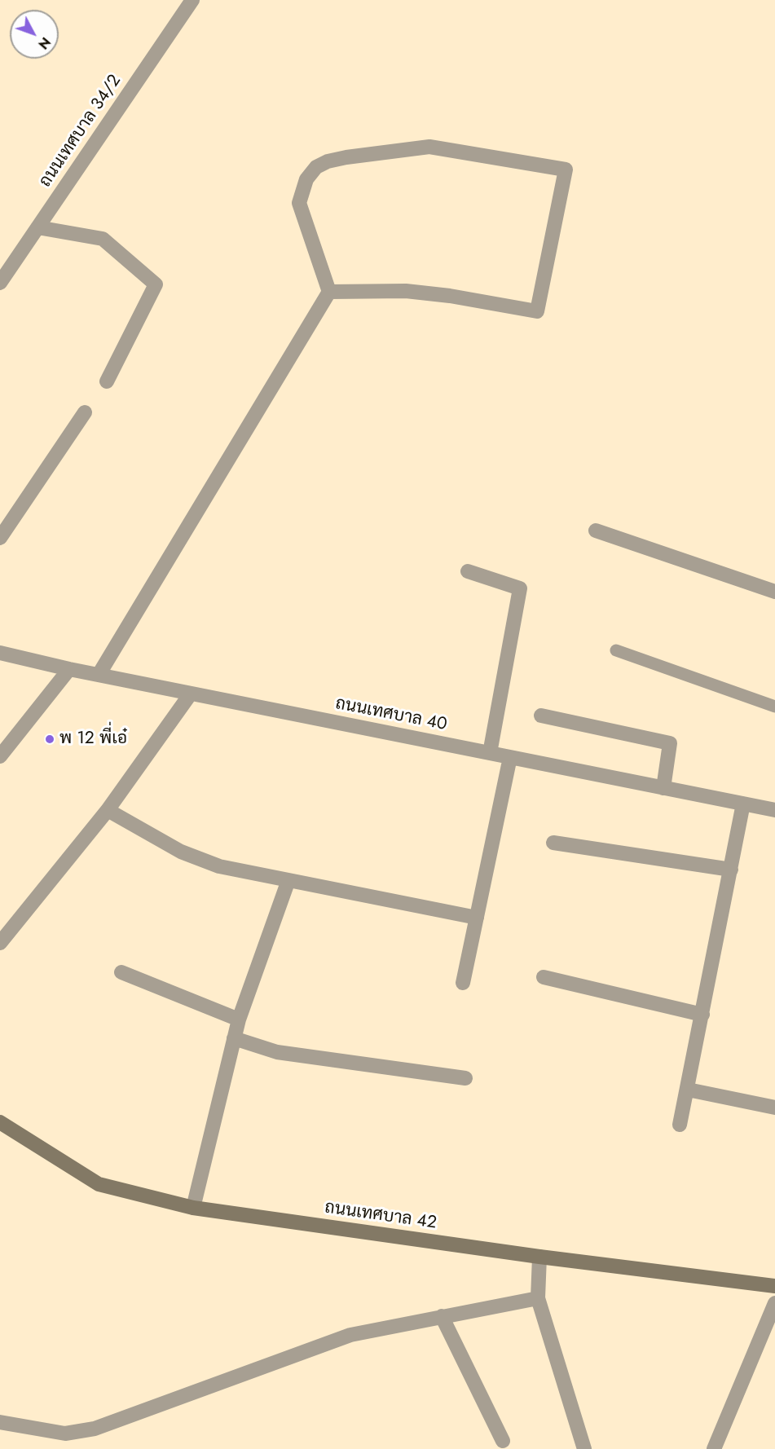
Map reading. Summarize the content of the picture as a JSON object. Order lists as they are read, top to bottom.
{
  "streets": {
    "street": ["ถนนเทศบาล 34/2", "ถนนเทศบาล 40", "ถนนเทศบาล 42"]
  },
  "places": ["พ 12 พี่เอ๋"],
  "north": "bottom right"
}
